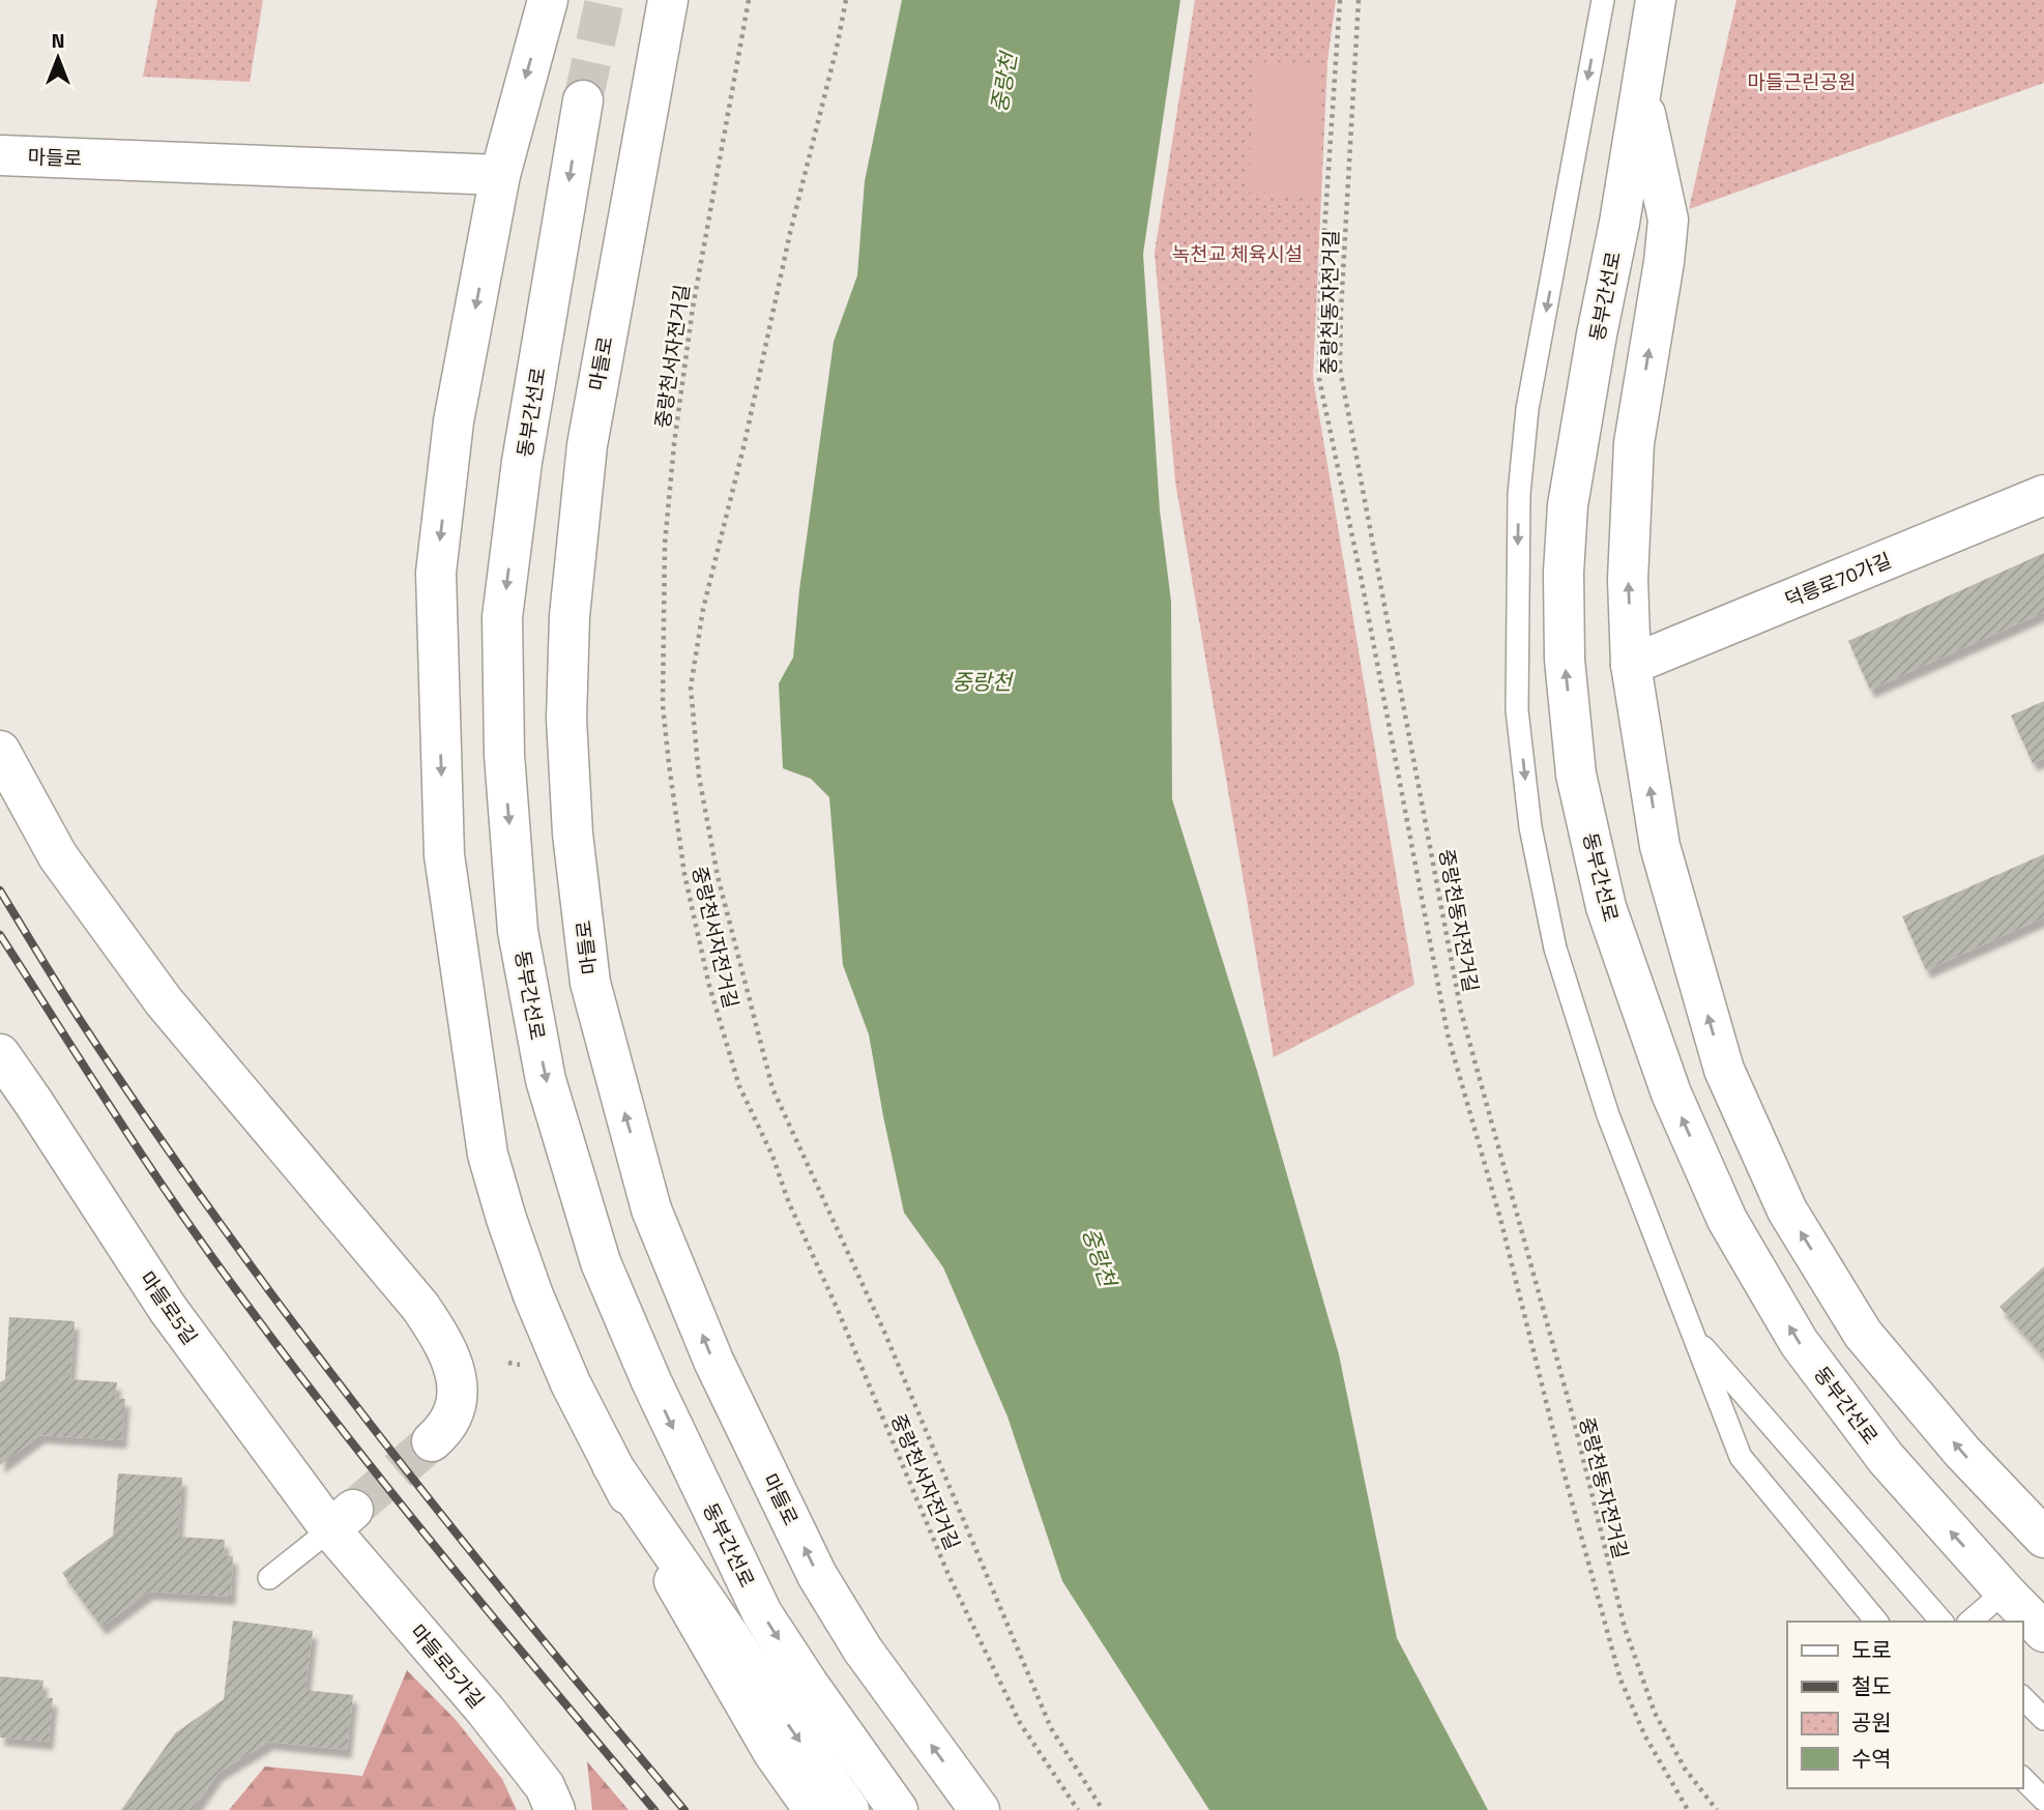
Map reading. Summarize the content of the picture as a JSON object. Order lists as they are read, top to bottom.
{
  "streets": {
    "main road": [
      "마들로",
      "동부간선로",
      "덕릉로70가길",
      "마들로5길",
      "마들로5가길"
    ],
    "path": ["중랑천동자전거길", "중랑천서자전거길"]
  },
  "crossings": [
    ["마들로5길", "마들로5가길"]
  ],
  "water": ["중랑천"],
  "parks": ["마들근린공원", "녹천교 체육시설"],
  "legend": [
    "도로",
    "철도",
    "공원",
    "수역"
  ],
  "north": "top"
}
